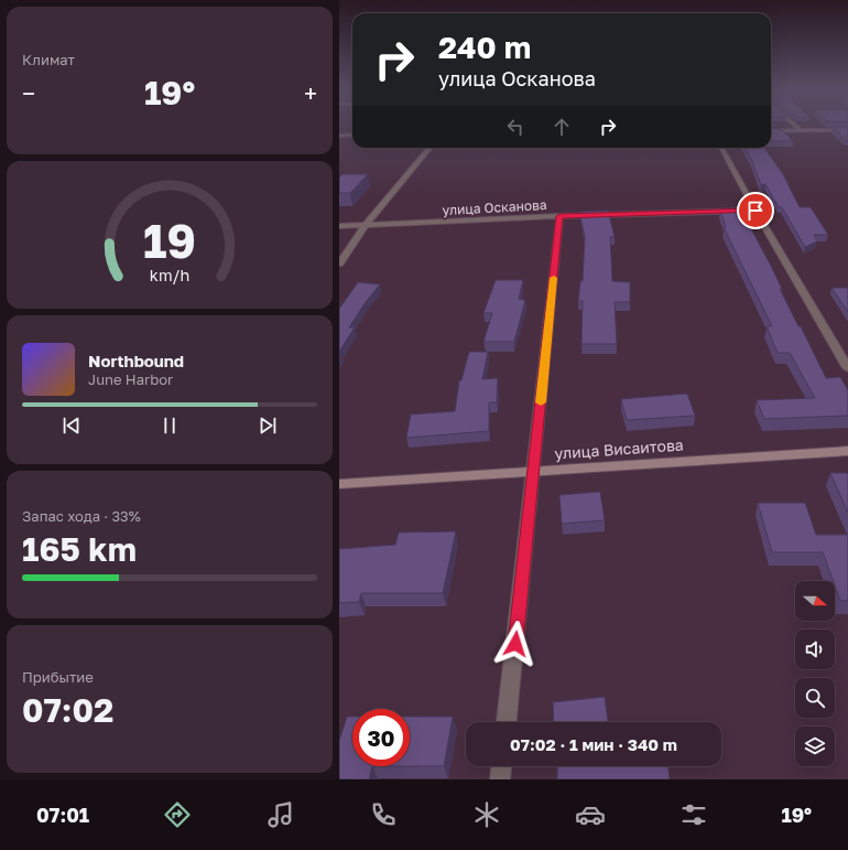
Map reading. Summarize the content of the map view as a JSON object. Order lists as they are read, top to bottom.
{
  "streets": {
    "street": ["улица Осканова", "улица Висаитова"]
  },
  "north": "right",
  "page": {
    "tile": [
      "Климат",
      ["Запас хода · 33%", "165 km"],
      ["Прибытие", "07:02"]
    ],
    "turn": ["240 m", "улица Осканова"],
    "heat": ["−", "19°", "+"],
    "song": ["Northbound", "June Harbor"],
    "limit": "30",
    "trip": "07:02 · 1 мин · 340 m",
    "tabs": ["07:01", "19°"],
    "gauge": ["19", "km/h"]
  }
}
